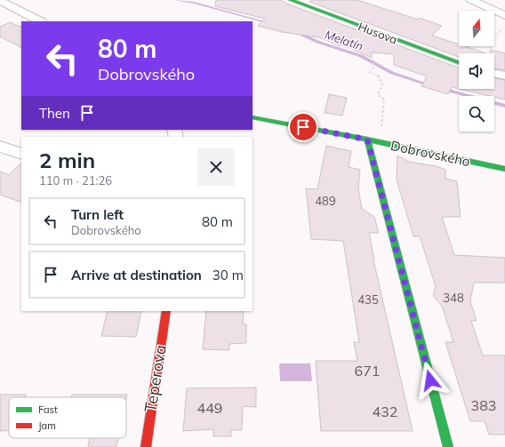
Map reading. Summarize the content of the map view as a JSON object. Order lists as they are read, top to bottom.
{
  "streets": {
    "street": ["Husova", "Dobrovského", "Teperova"]
  },
  "water": ["Melatín"],
  "house_numbers": [
    "489",
    "348",
    "435",
    "671",
    "383",
    "449",
    "432"
  ],
  "legend": ["Fast", "Jam"],
  "north": "top",
  "page": {
    "turn": ["80 m", "Dobrovského"],
    "then": "Then",
    "heading": ["2 min", "110 m · 21:26"],
    "list": [
      {
        "name": "Turn left",
        "note": "Dobrovského",
        "value": "80 m"
      },
      {
        "name": "Arrive at destination",
        "value": "30 m"
      }
    ]
  }
}
